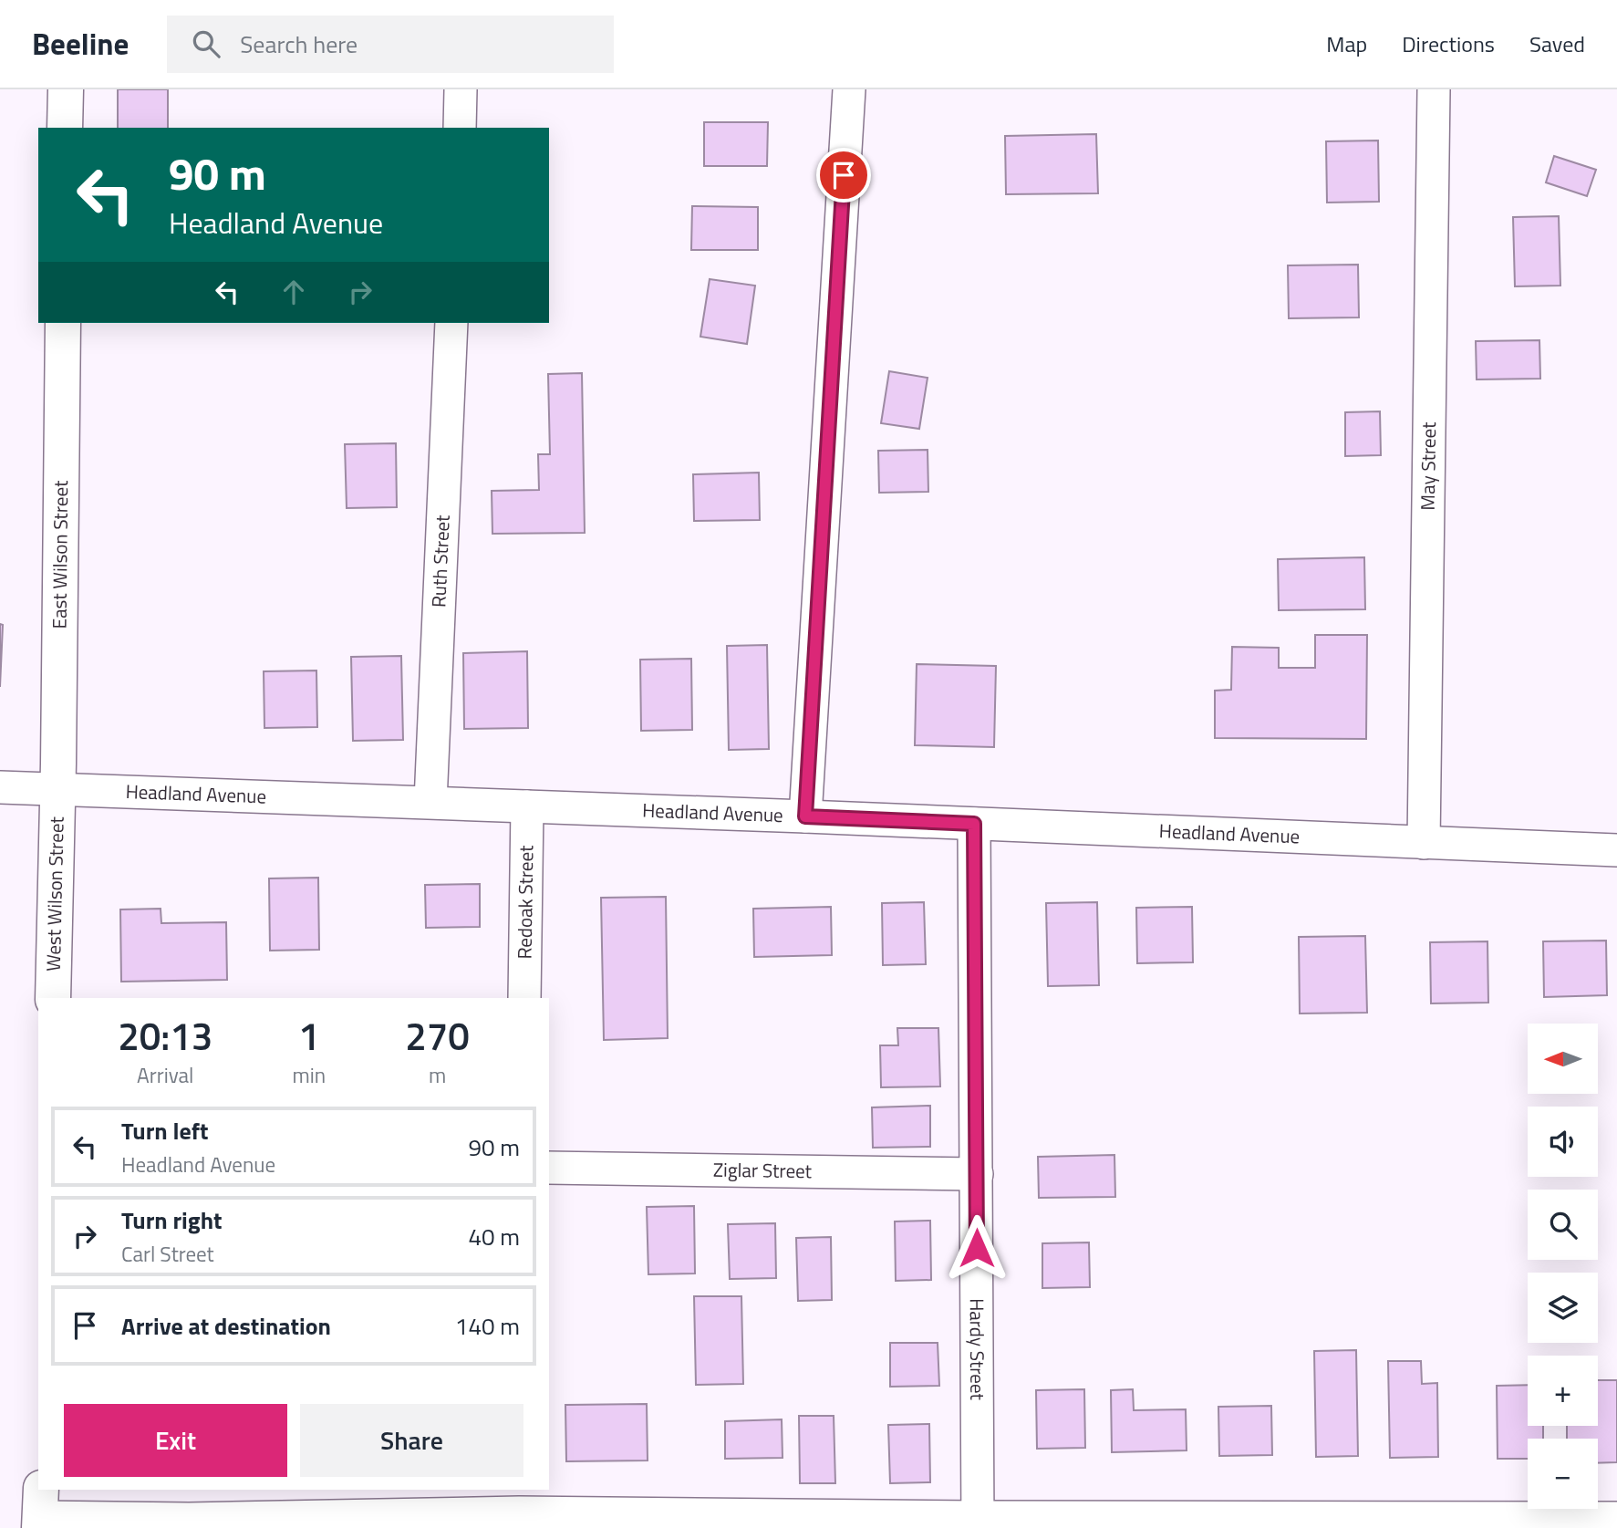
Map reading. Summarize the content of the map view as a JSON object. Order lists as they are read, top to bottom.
{
  "streets": {
    "street": [
      "May Street",
      "East Wilson Street",
      "Ruth Street",
      "Headland Avenue",
      "West Wilson Street",
      "Redoak Street",
      "Ziglar Street",
      "Hardy Street"
    ]
  },
  "crossings": [
    ["May Street", "Headland Avenue"],
    ["East Wilson Street", "Headland Avenue"],
    ["East Wilson Street", "West Wilson Street"],
    ["Ruth Street", "Headland Avenue"],
    ["Headland Avenue", "West Wilson Street"],
    ["Headland Avenue", "Redoak Street"],
    ["Headland Avenue", "Hardy Street"],
    ["Ziglar Street", "Hardy Street"]
  ],
  "north": "left",
  "page": {
    "header": "Beeline",
    "search": "Search here",
    "nav": ["Map", "Directions", "Saved"],
    "turn": ["90 m", "Headland Avenue"],
    "eta": [
      "20:13",
      "Arrival",
      "1",
      "min",
      "270",
      "m"
    ],
    "map_buttons": ["+", "−"],
    "list": [
      {
        "name": "Turn left",
        "note": "Headland Avenue",
        "value": "90 m"
      },
      {
        "name": "Turn right",
        "note": "Carl Street",
        "value": "40 m"
      },
      {
        "name": "Arrive at destination",
        "value": "140 m"
      }
    ],
    "buttons": ["Exit", "Share"]
  }
}
